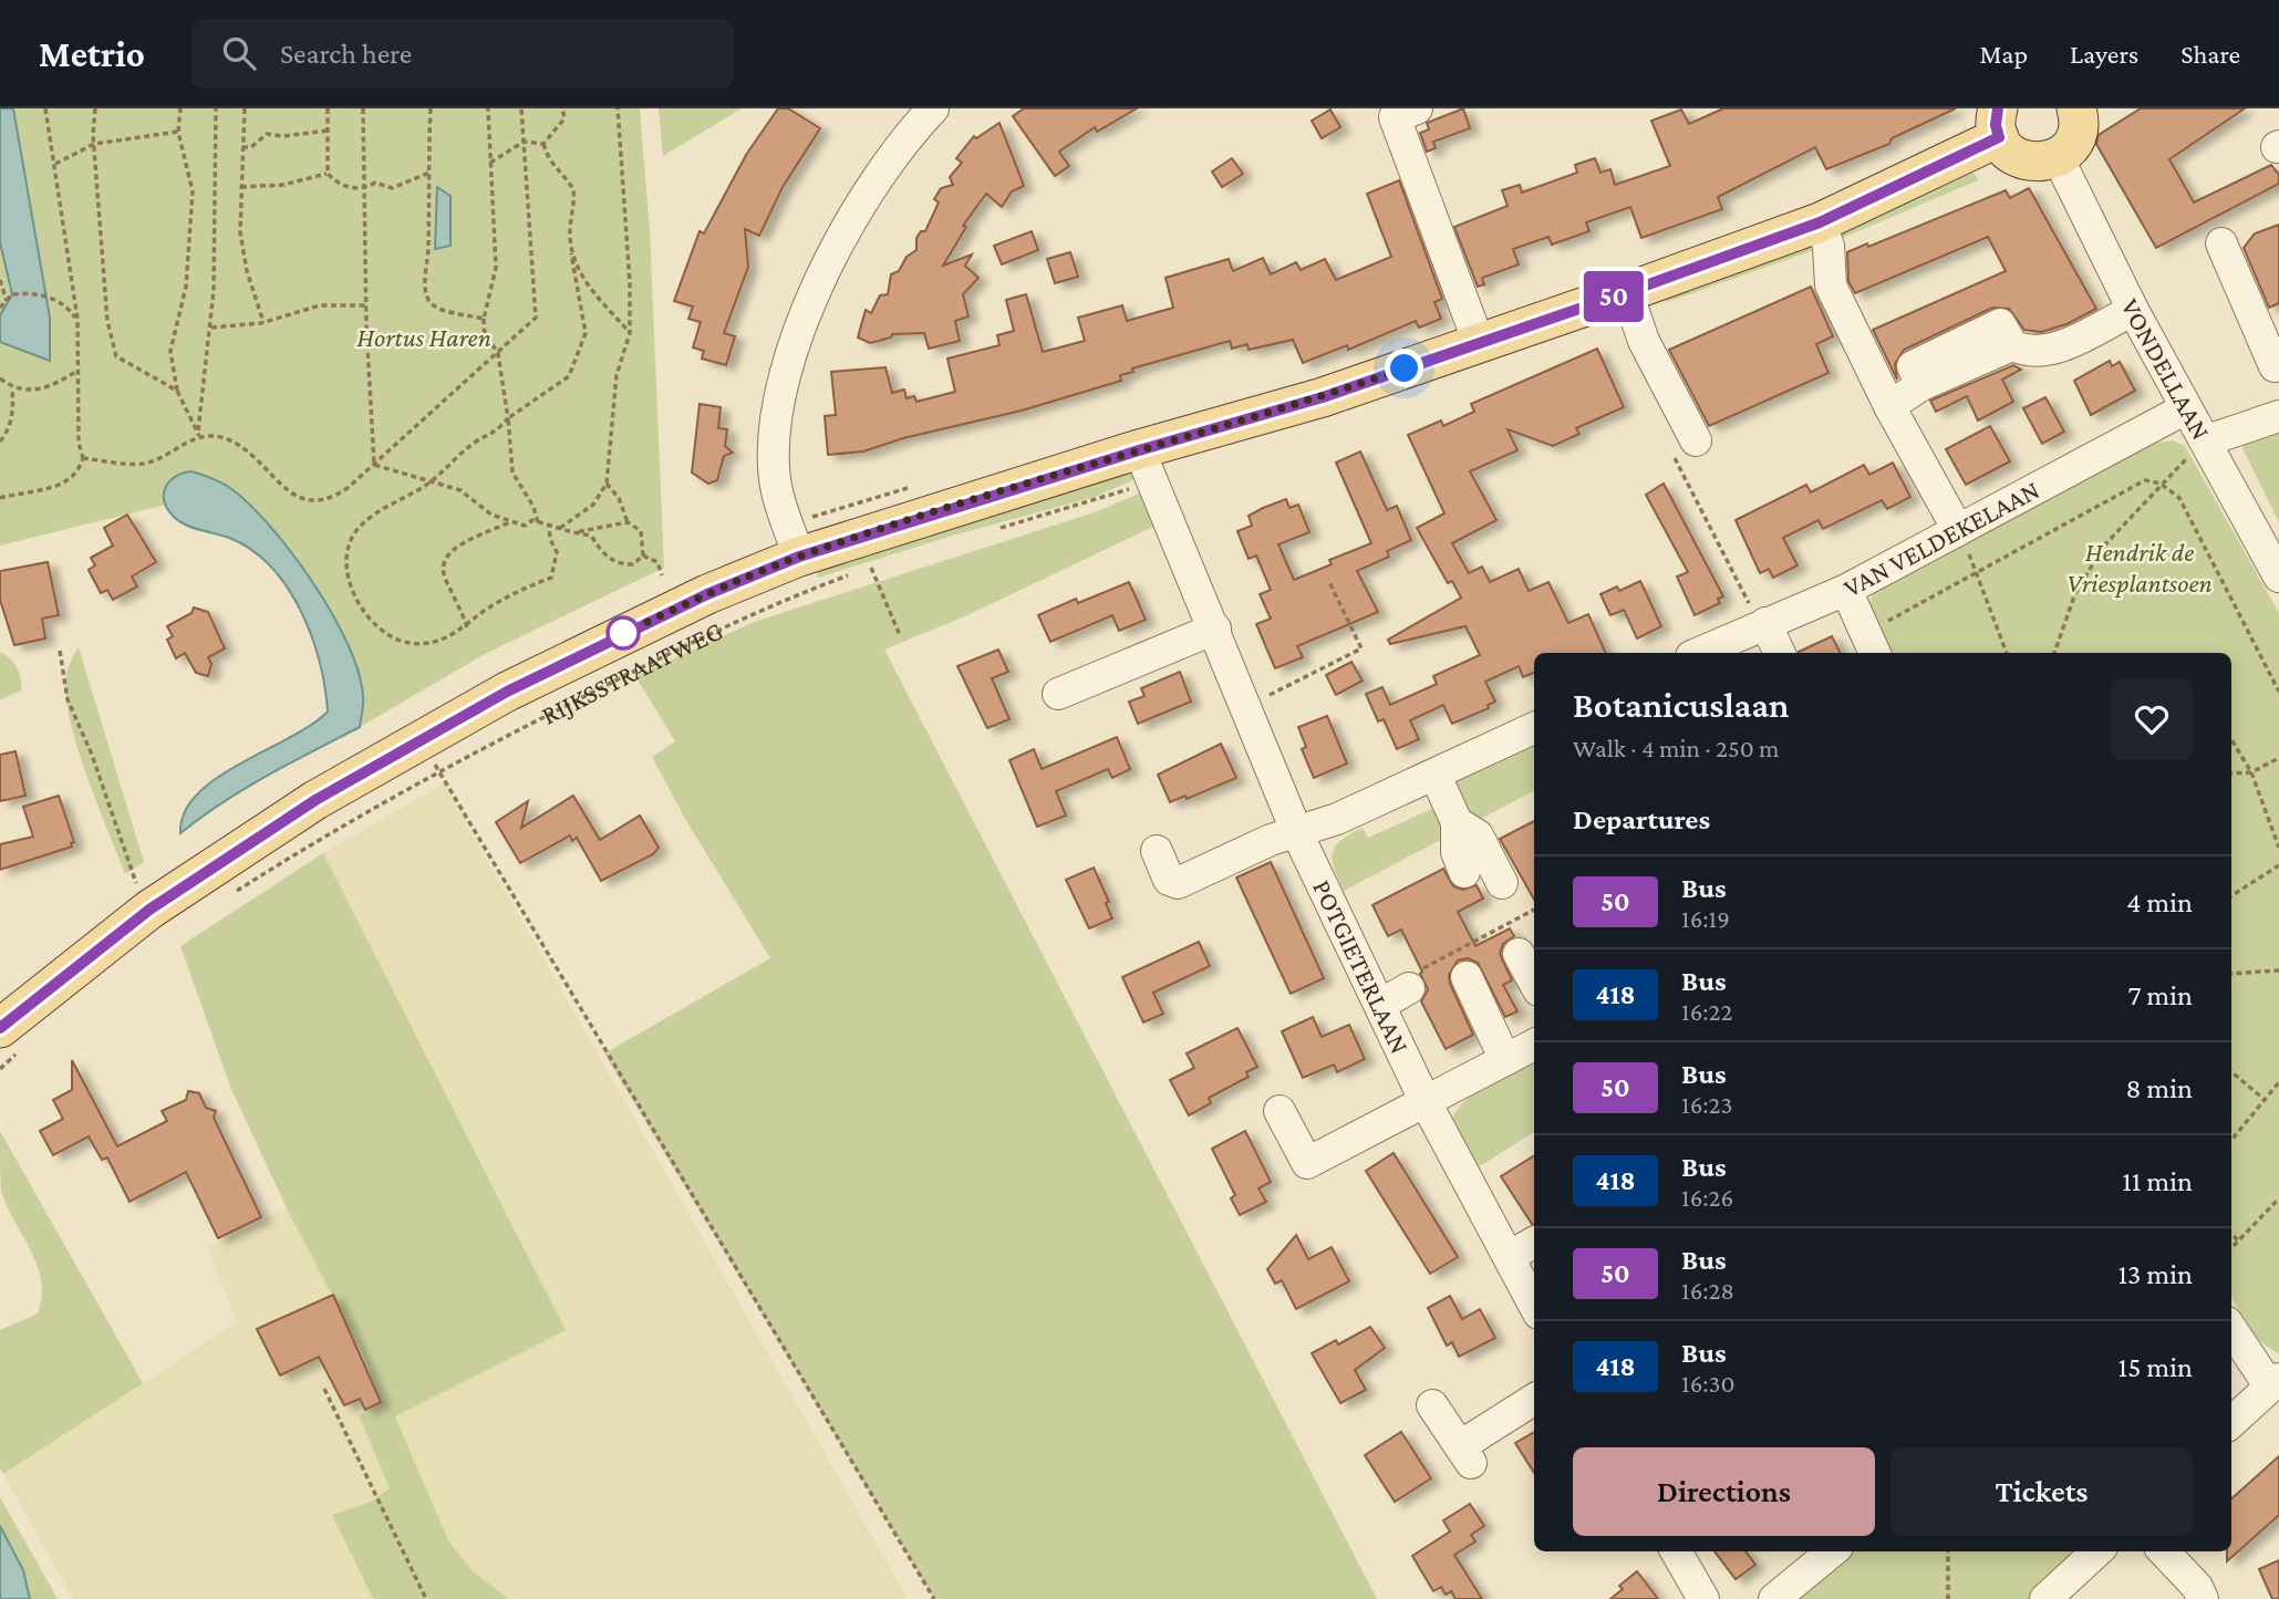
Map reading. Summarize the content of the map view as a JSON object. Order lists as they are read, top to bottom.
{
  "streets": {
    "main road": ["RIJKSSTRAATWEG"],
    "street": ["VONDELLAAN", "VAN VELDEKELAAN", "POTGIETERLAAN"]
  },
  "crossings": [
    ["VONDELLAAN", "VAN VELDEKELAAN"],
    ["RIJKSSTRAATWEG", "POTGIETERLAAN"]
  ],
  "parks": ["Hortus Haren", "Hendrik de Vriesplantsoen"],
  "lines": ["bus line 50"],
  "page": {
    "header": "Metrio",
    "search": "Search here",
    "nav": ["Map", "Layers", "Share"],
    "on_map": "50",
    "heading": [
      ["Botanicuslaan", "Walk · 4 min · 250 m"],
      "Departures"
    ],
    "list": [
      {
        "mark": "50",
        "name": "Bus",
        "note": "16:19",
        "value": "4 min"
      },
      {
        "mark": "418",
        "name": "Bus",
        "note": "16:22",
        "value": "7 min"
      },
      {
        "mark": "50",
        "name": "Bus",
        "note": "16:23",
        "value": "8 min"
      },
      {
        "mark": "418",
        "name": "Bus",
        "note": "16:26",
        "value": "11 min"
      },
      {
        "mark": "50",
        "name": "Bus",
        "note": "16:28",
        "value": "13 min"
      },
      {
        "mark": "418",
        "name": "Bus",
        "note": "16:30",
        "value": "15 min"
      }
    ],
    "buttons": ["Directions", "Tickets"]
  }
}
